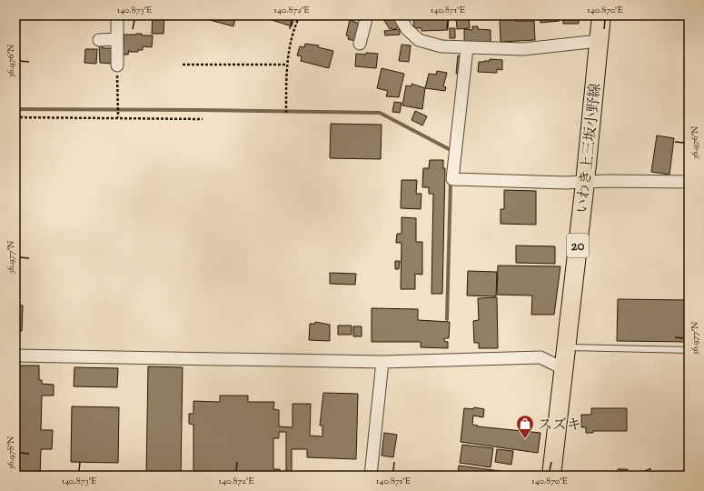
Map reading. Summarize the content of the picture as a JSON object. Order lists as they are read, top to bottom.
{
  "streets": {
    "main road": ["いわき上三坂小野線", "20"]
  },
  "places": {
    "shop": ["スズキ"]
  },
  "coordinates": [
    "140.873°E",
    "140.872°E",
    "140.871°E",
    "140.870°E",
    "36.976°N",
    "36.977°N",
    "36.978°N"
  ]
}
